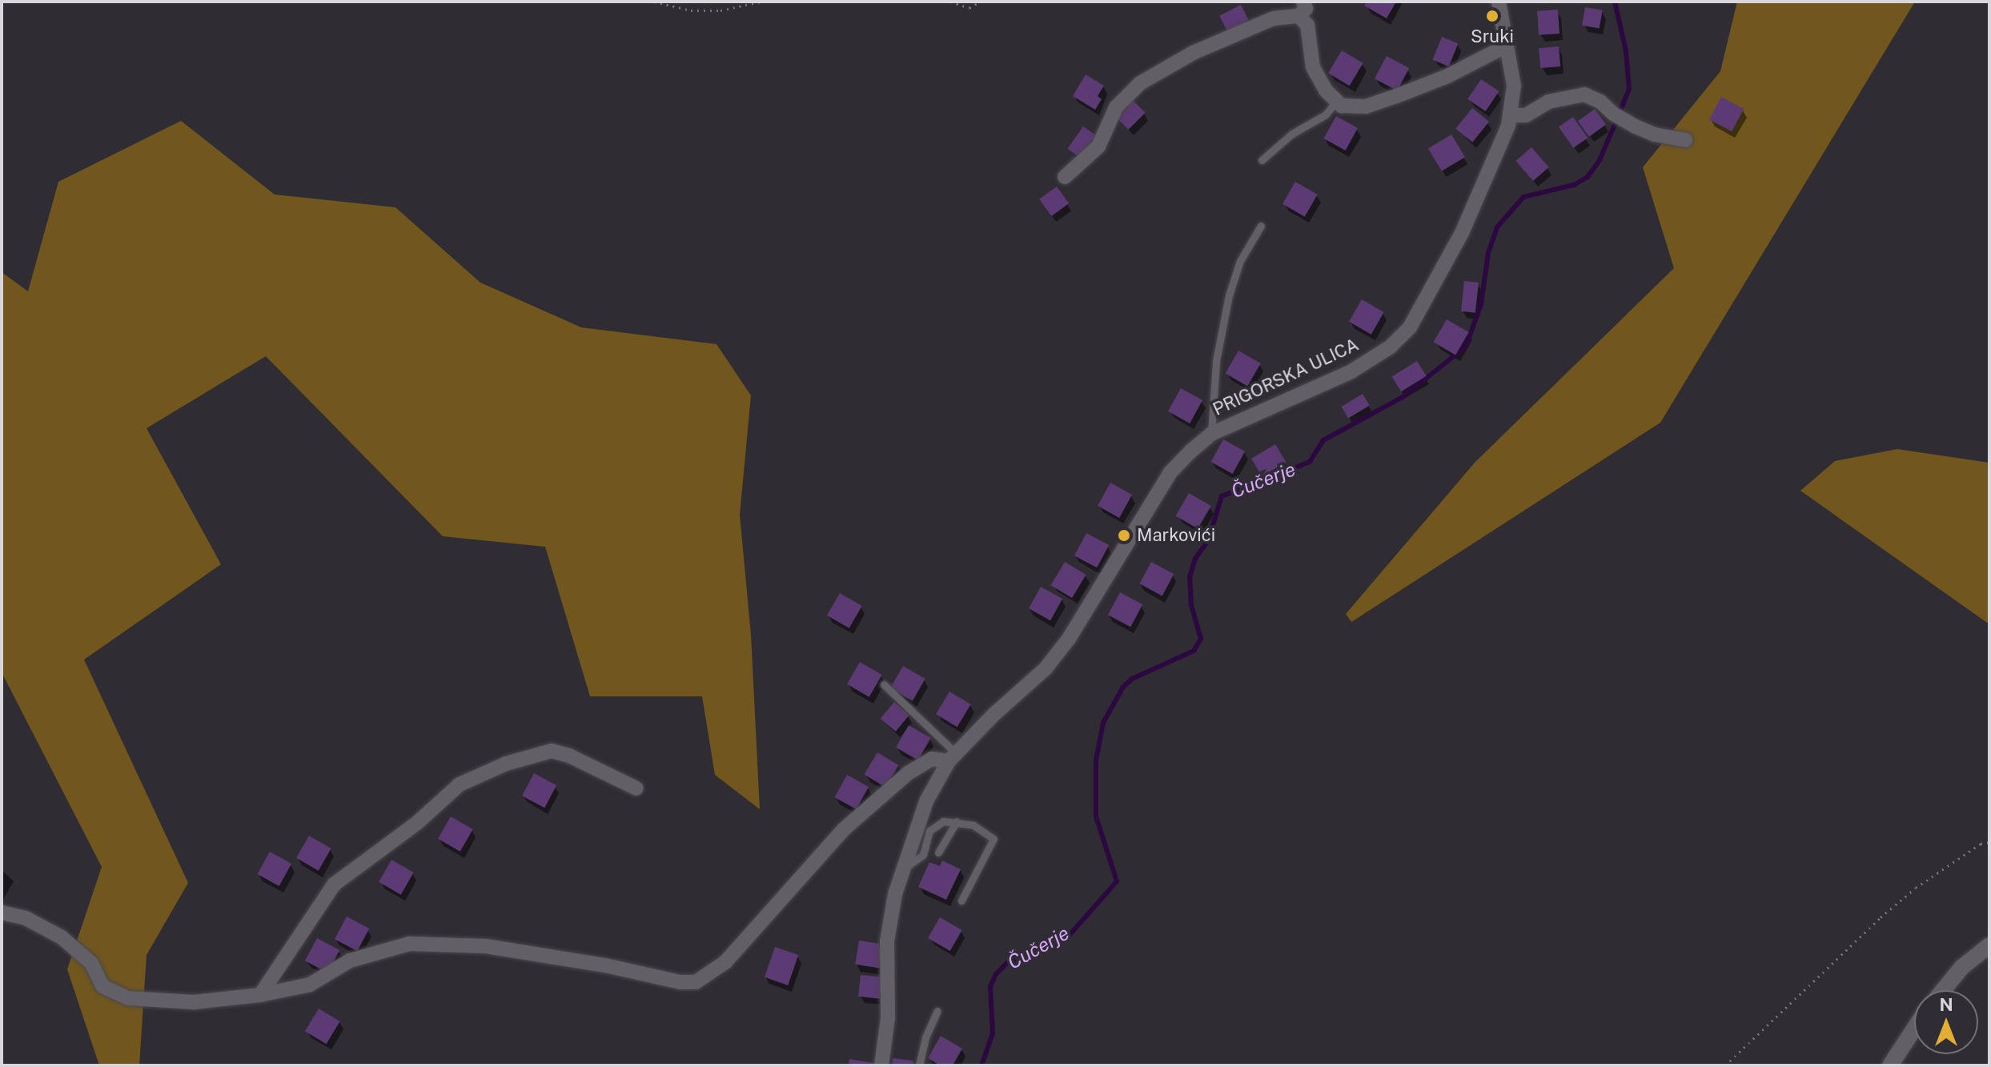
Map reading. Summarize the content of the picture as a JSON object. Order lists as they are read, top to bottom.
{
  "streets": {
    "street": ["PRIGORSKA ULICA"]
  },
  "water": ["Čučerje"],
  "places": ["Sruki", "Markovići"],
  "north": "top"
}
